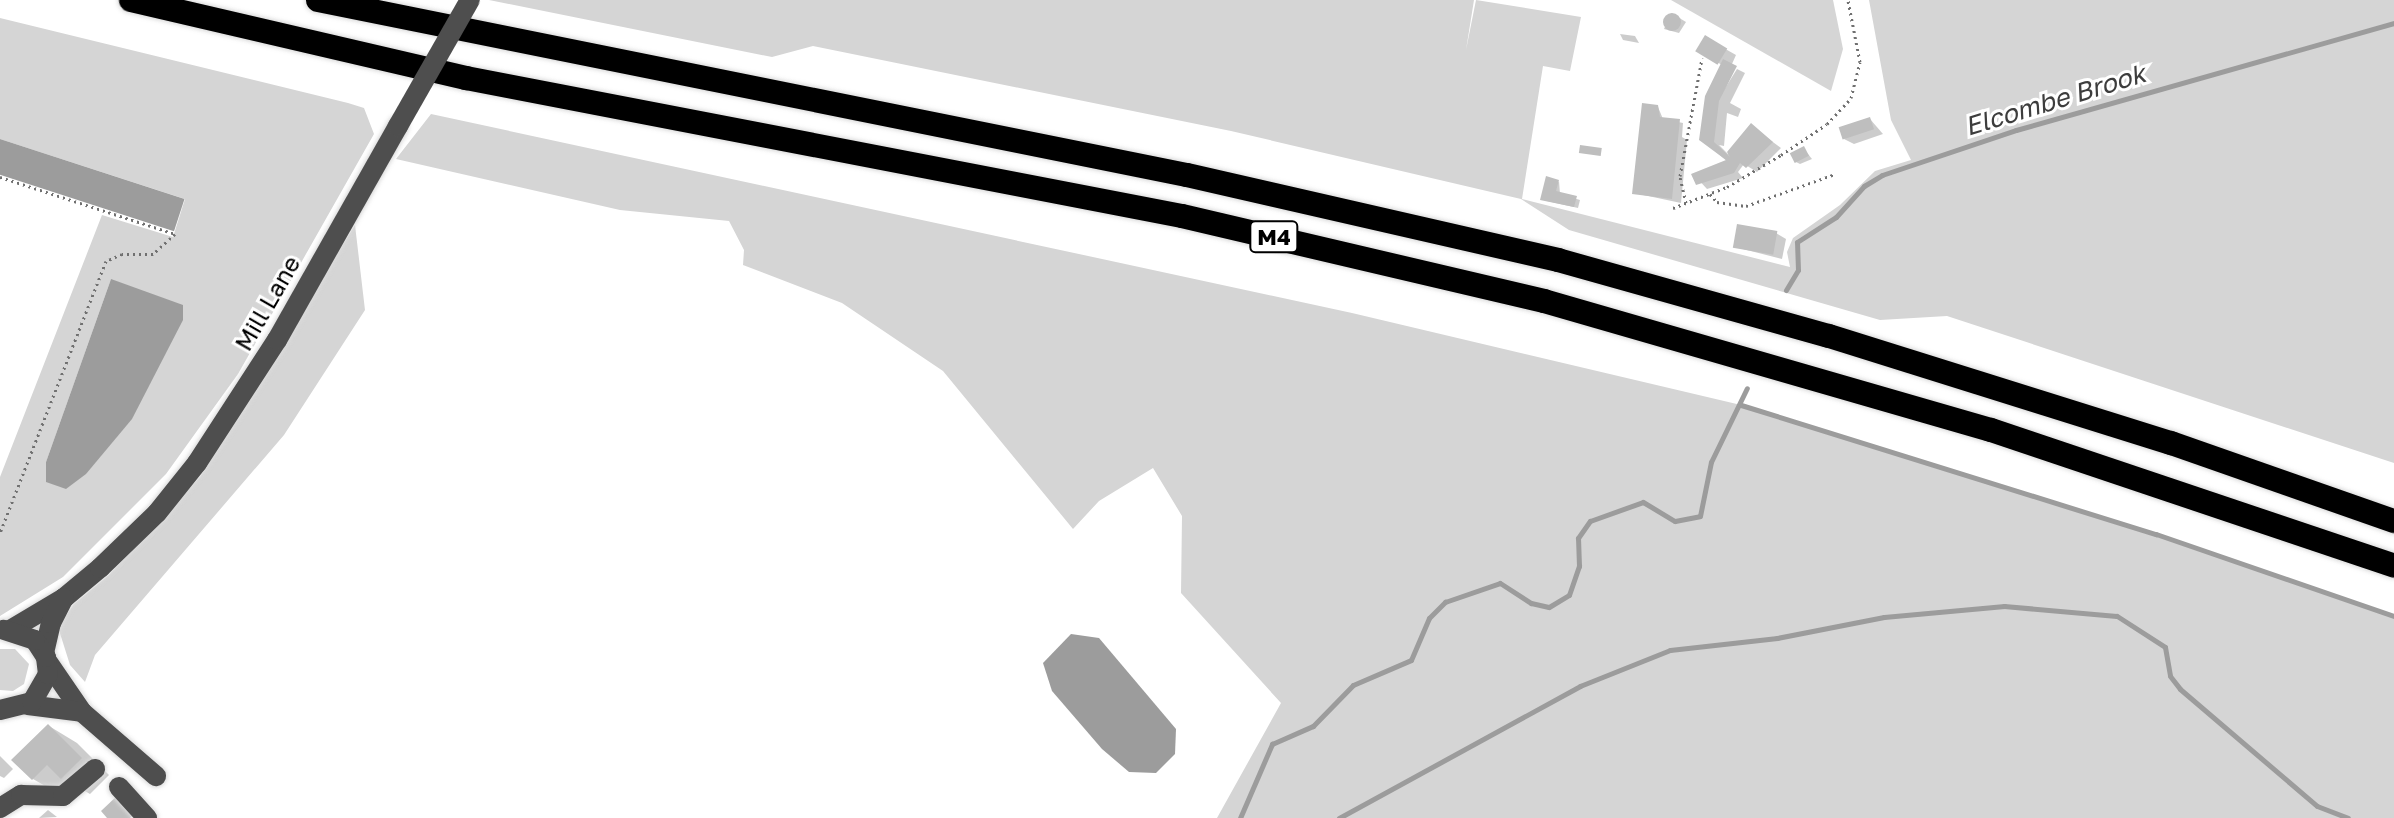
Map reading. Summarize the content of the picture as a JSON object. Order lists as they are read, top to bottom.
{
  "streets": {
    "highway": ["M4"],
    "street": ["Mill Lane"]
  },
  "water": ["Elcombe Brook"]
}
